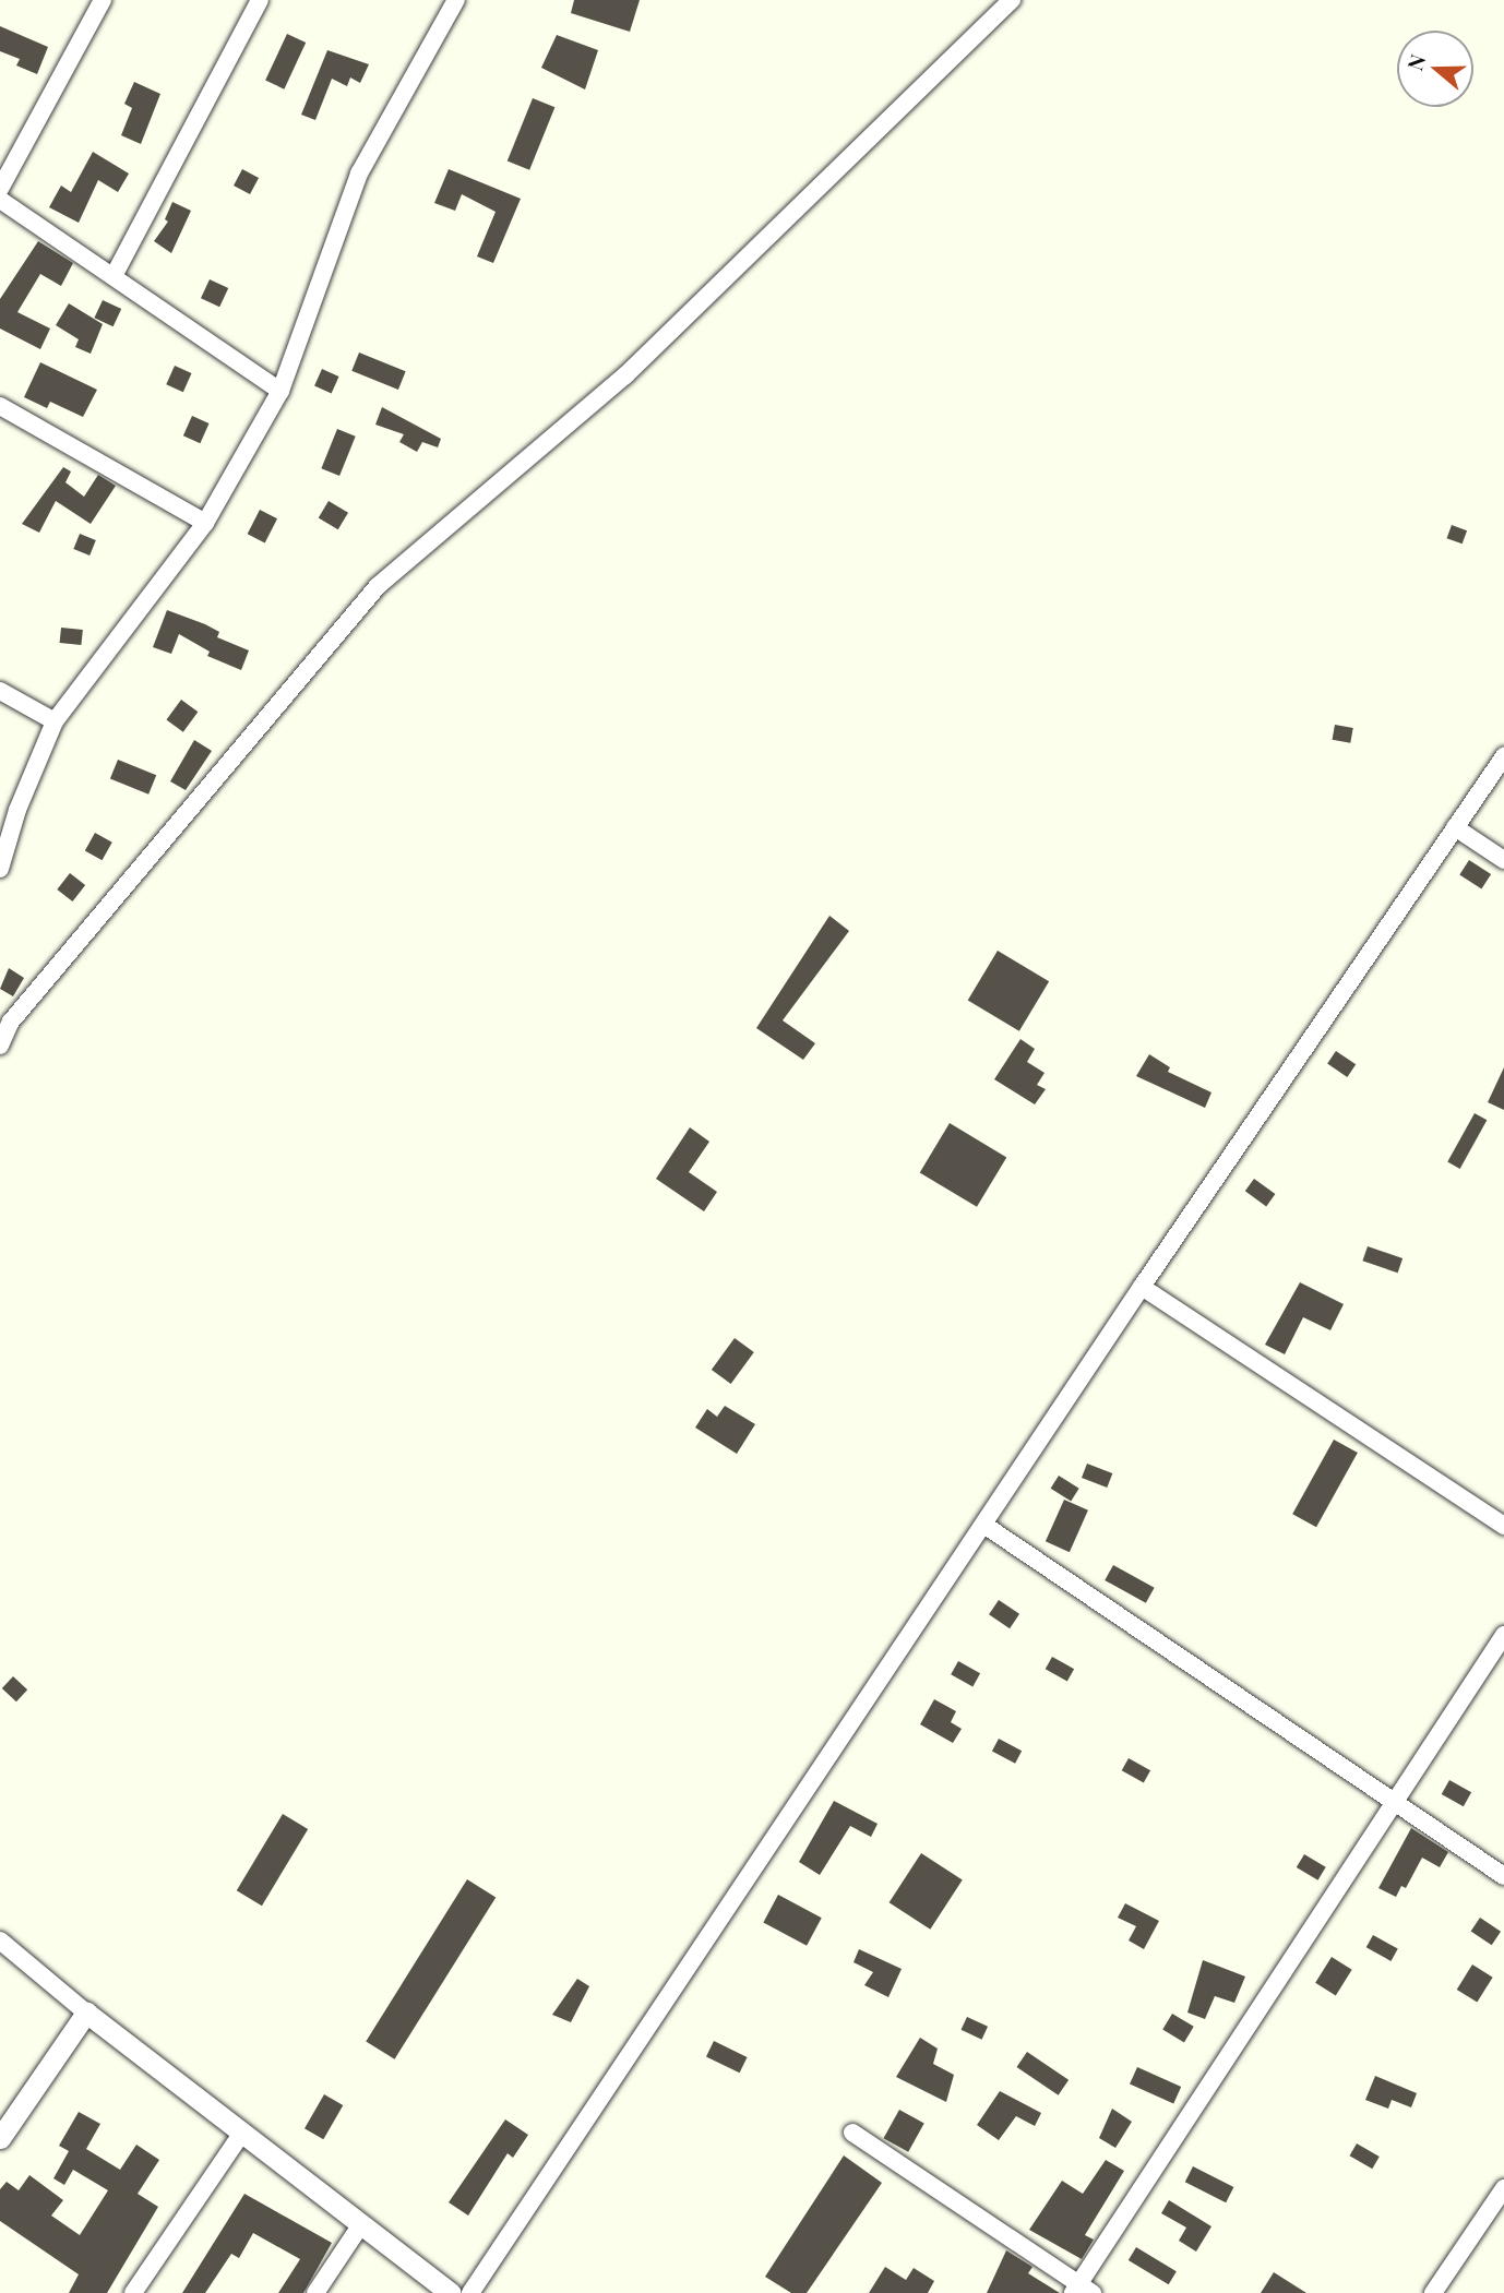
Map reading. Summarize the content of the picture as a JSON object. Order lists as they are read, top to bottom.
{
  "north": "left"
}
